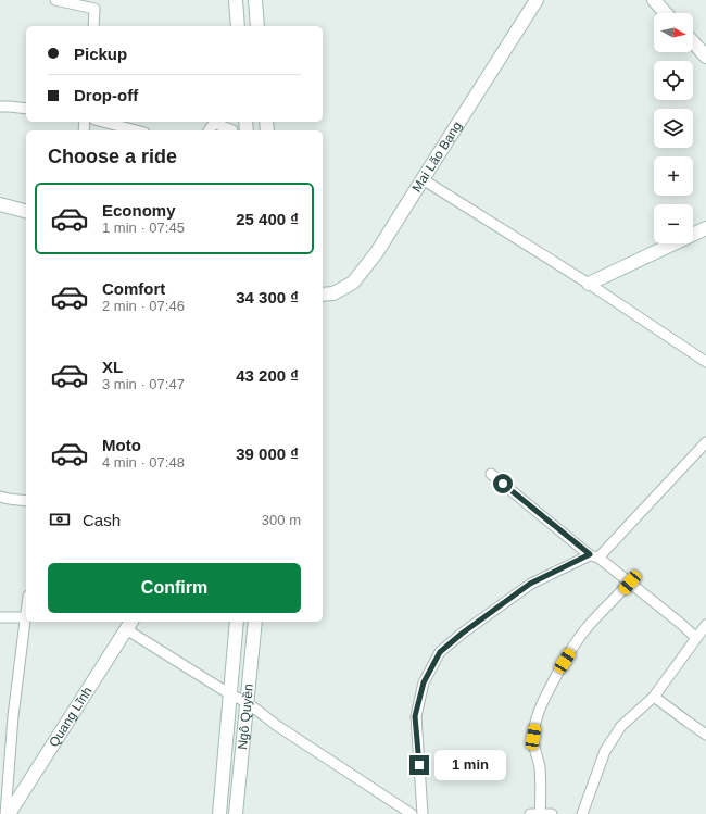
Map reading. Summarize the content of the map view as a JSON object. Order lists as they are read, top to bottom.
{
  "streets": {
    "street": ["Mai Lão Bạng", "Quang Lĩnh", "Ngô Quyền"]
  },
  "north": "right",
  "page": {
    "map_buttons": ["+", "−"],
    "banner": ["Pickup", "Drop-off"],
    "heading": "Choose a ride",
    "list": [
      {
        "name": "Economy",
        "note": "1 min · 07:45",
        "value": "25 400 ₫"
      },
      {
        "name": "Comfort",
        "note": "2 min · 07:46",
        "value": "34 300 ₫"
      },
      {
        "name": "XL",
        "note": "3 min · 07:47",
        "value": "43 200 ₫"
      },
      {
        "name": "Moto",
        "note": "4 min · 07:48",
        "value": "39 000 ₫"
      }
    ],
    "pay": ["Cash", "300 m"],
    "buttons": "Confirm",
    "bubble": "1 min"
  }
}
